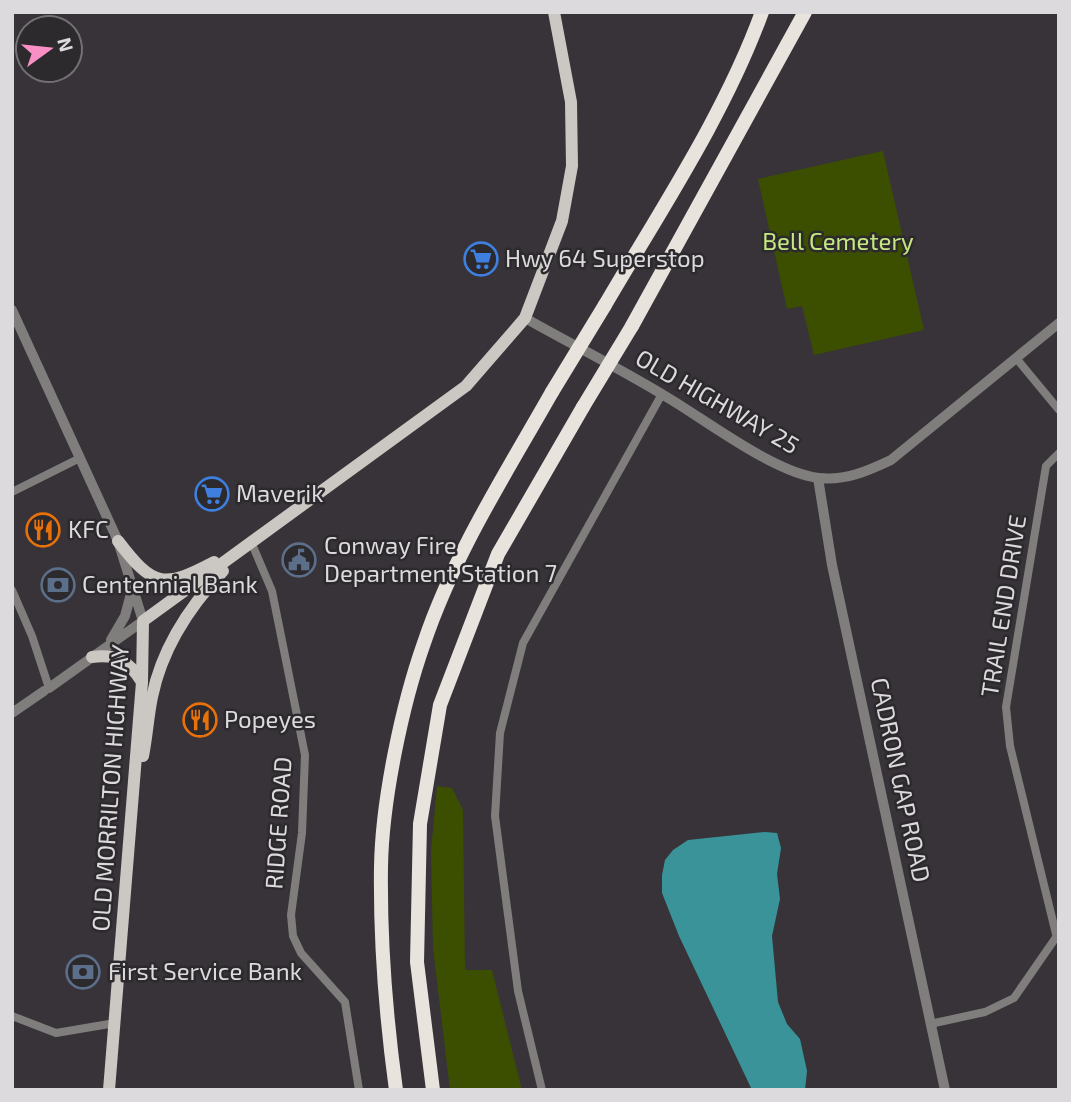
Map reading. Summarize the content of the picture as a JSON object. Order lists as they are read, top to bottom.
{
  "streets": {
    "main road": ["OLD MORRILTON HIGHWAY"],
    "street": [
      "OLD HIGHWAY 25",
      "TRAIL END DRIVE",
      "CADRON GAP ROAD",
      "RIDGE ROAD"
    ]
  },
  "crossings": [
    ["OLD HIGHWAY 25", "CADRON GAP ROAD"],
    ["OLD HIGHWAY 25", "OLD MORRILTON HIGHWAY"],
    ["OLD MORRILTON HIGHWAY", "RIDGE ROAD"]
  ],
  "parks": ["Bell Cemetery"],
  "places": {
    "supermarket": ["Hwy 64 Superstop", "Maverik"],
    "restaurant": ["KFC", "Popeyes"],
    "public building": ["Conway Fire Department Station 7"],
    "bank": ["Centennial Bank", "First Service Bank"]
  },
  "north": "right"
}
